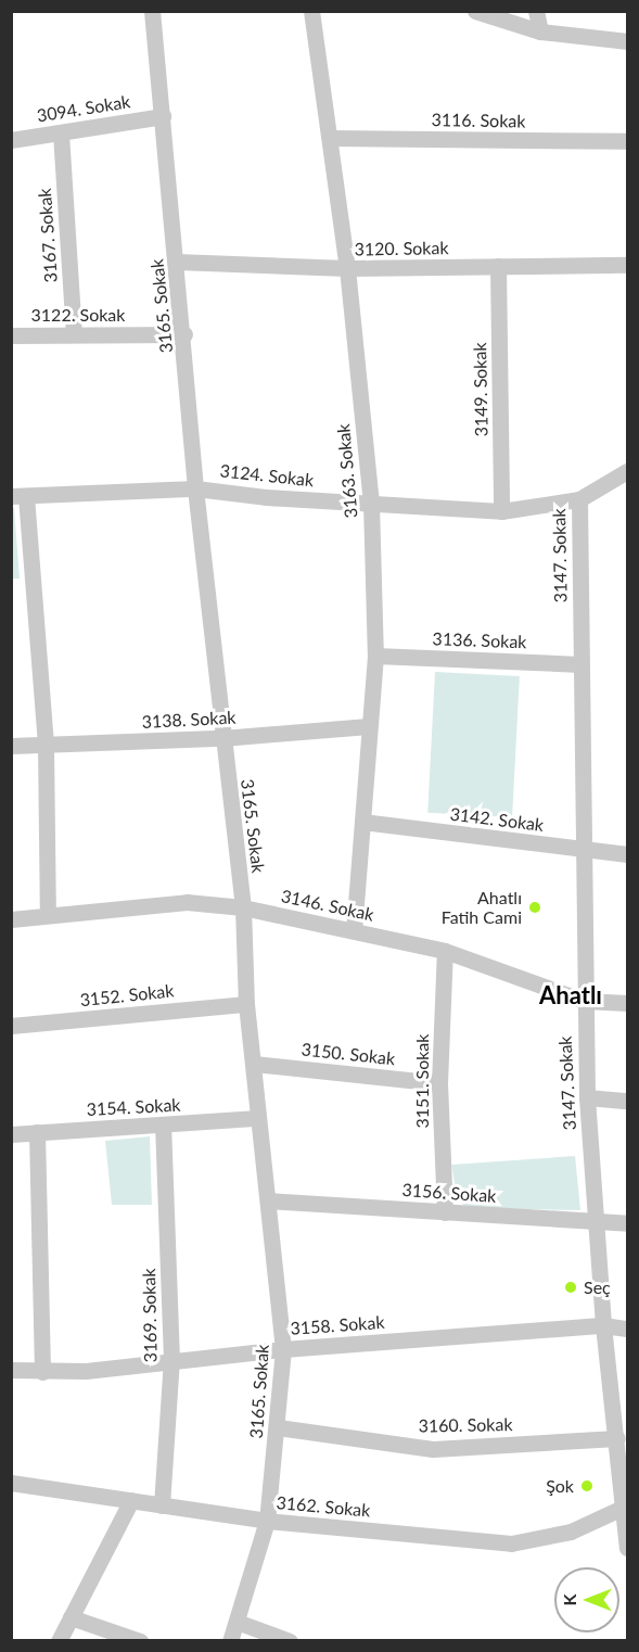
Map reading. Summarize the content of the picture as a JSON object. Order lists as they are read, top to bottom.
{
  "streets": {
    "street": [
      "3094. Sokak",
      "3116. Sokak",
      "3167. Sokak",
      "3120. Sokak",
      "3165. Sokak",
      "3122. Sokak",
      "3149. Sokak",
      "3163. Sokak",
      "3124. Sokak",
      "3147. Sokak",
      "3136. Sokak",
      "3138. Sokak",
      "3142. Sokak",
      "3146. Sokak",
      "3152. Sokak",
      "3150. Sokak",
      "3151. Sokak",
      "3154. Sokak",
      "3156. Sokak",
      "3169. Sokak",
      "3158. Sokak",
      "3160. Sokak",
      "3162. Sokak"
    ]
  },
  "crossings": [
    ["3094. Sokak", "3167. Sokak"],
    ["3094. Sokak", "3165. Sokak"],
    ["3116. Sokak", "3163. Sokak"],
    ["3167. Sokak", "3122. Sokak"],
    ["3120. Sokak", "3165. Sokak"],
    ["3120. Sokak", "3149. Sokak"],
    ["3120. Sokak", "3163. Sokak"],
    ["3165. Sokak", "3122. Sokak"],
    ["3165. Sokak", "3124. Sokak"],
    ["3165. Sokak", "3138. Sokak"],
    ["3165. Sokak", "3146. Sokak"],
    ["3165. Sokak", "3152. Sokak"],
    ["3165. Sokak", "3150. Sokak"],
    ["3165. Sokak", "3154. Sokak"],
    ["3165. Sokak", "3156. Sokak"],
    ["3165. Sokak", "3158. Sokak"],
    ["3165. Sokak", "3160. Sokak"],
    ["3165. Sokak", "3162. Sokak"],
    ["3149. Sokak", "3124. Sokak"],
    ["3163. Sokak", "3124. Sokak"],
    ["3163. Sokak", "3136. Sokak"],
    ["3163. Sokak", "3138. Sokak"],
    ["3163. Sokak", "3142. Sokak"],
    ["3163. Sokak", "3146. Sokak"],
    ["3124. Sokak", "3147. Sokak"],
    ["3147. Sokak", "3136. Sokak"],
    ["3147. Sokak", "3142. Sokak"],
    ["3147. Sokak", "3146. Sokak"],
    ["3147. Sokak", "3156. Sokak"],
    ["3147. Sokak", "3158. Sokak"],
    ["3147. Sokak", "3160. Sokak"],
    ["3147. Sokak", "3162. Sokak"],
    ["3146. Sokak", "3151. Sokak"],
    ["3150. Sokak", "3151. Sokak"],
    ["3151. Sokak", "3156. Sokak"],
    ["3154. Sokak", "3169. Sokak"],
    ["3169. Sokak", "3158. Sokak"],
    ["3169. Sokak", "3162. Sokak"]
  ],
  "districts": ["Ahatlı"],
  "places": ["Ahatlı Fatih Cami", "Seç", "Şok"],
  "north": "left"
}
